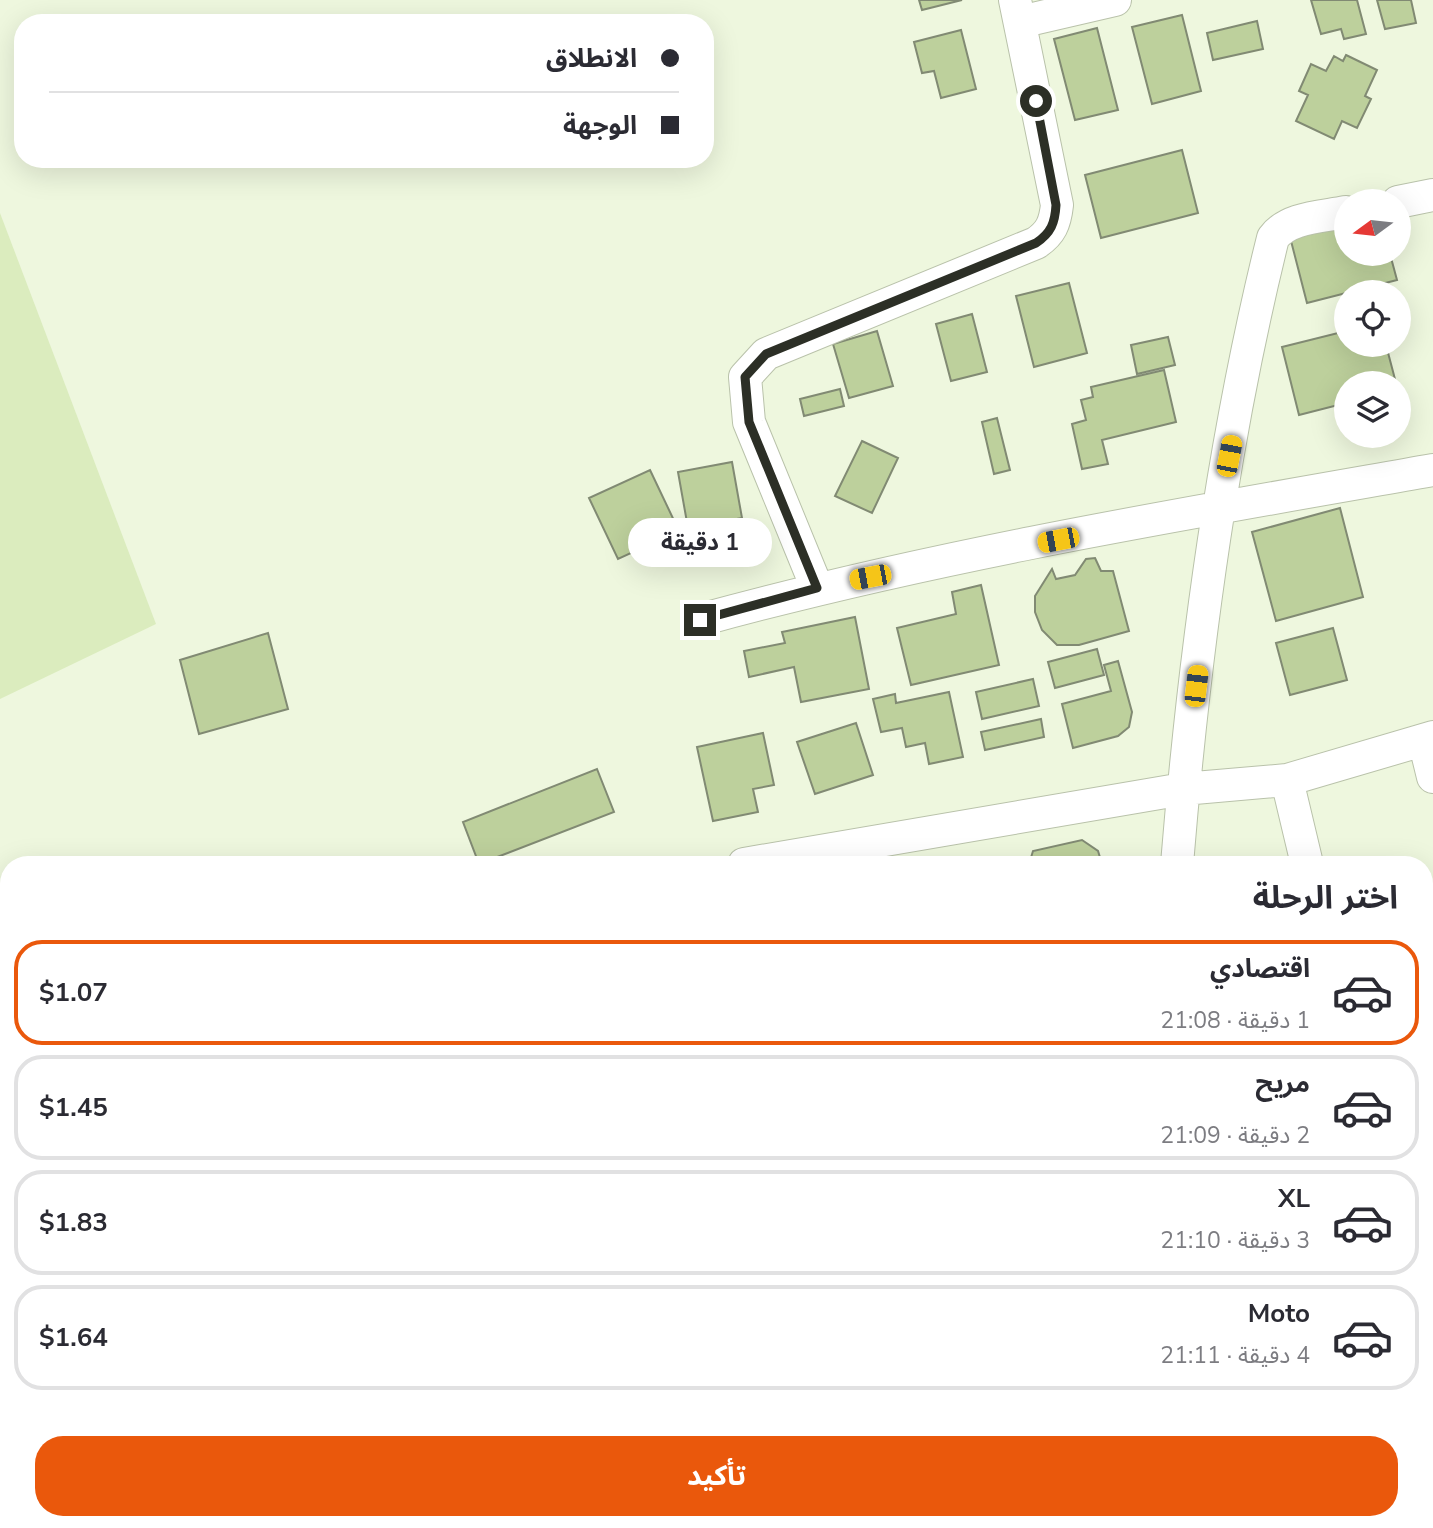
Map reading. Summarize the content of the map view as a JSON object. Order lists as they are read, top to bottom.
{
  "north": "left",
  "page": {
    "banner": ["الانطلاق", "الوجهة"],
    "bubble": "1 دقيقة",
    "heading": "اختر الرحلة",
    "list": [
      {
        "name": "اقتصادي",
        "note": "1 دقيقة · 21:08",
        "value": "$1.07"
      },
      {
        "name": "مريح",
        "note": "2 دقيقة · 21:09",
        "value": "$1.45"
      },
      {
        "name": "XL",
        "note": "3 دقيقة · 21:10",
        "value": "$1.83"
      },
      {
        "name": "Moto",
        "note": "4 دقيقة · 21:11",
        "value": "$1.64"
      }
    ],
    "buttons": "تأكيد"
  }
}
